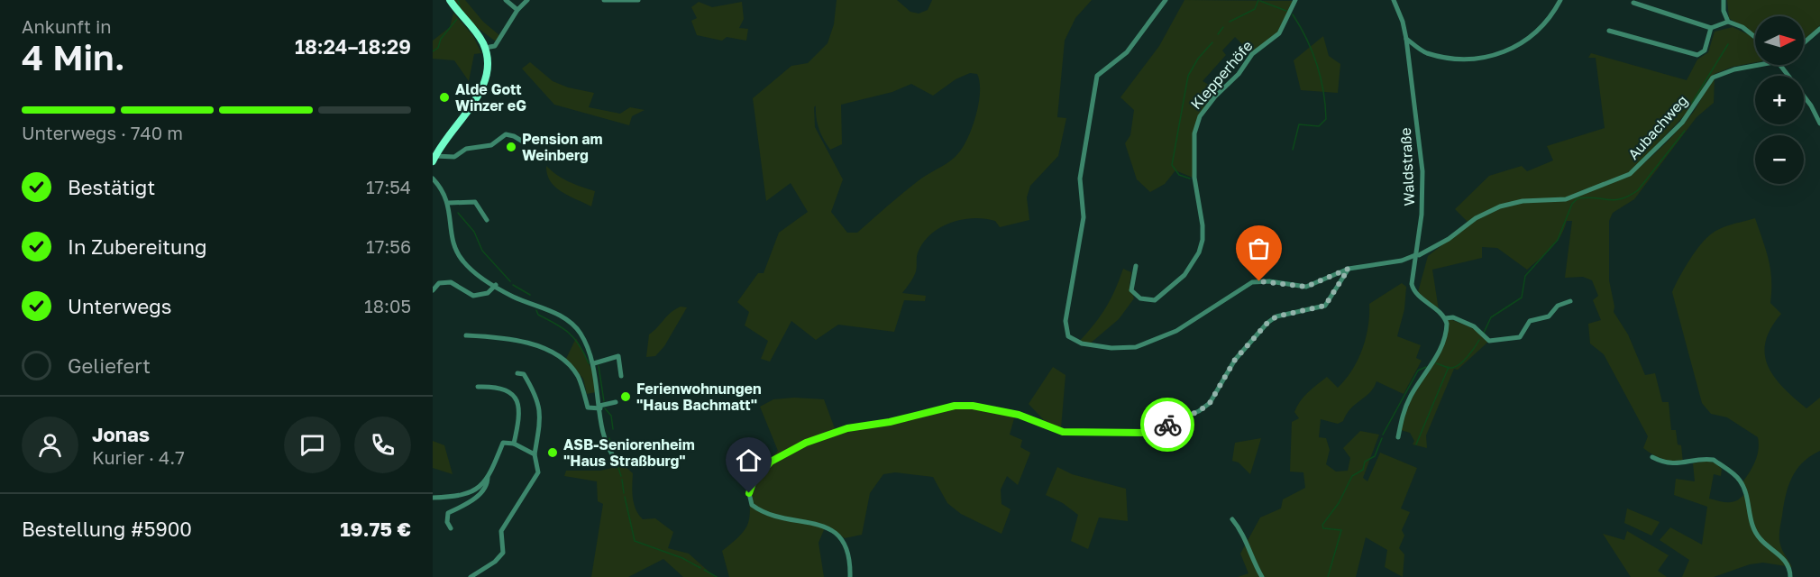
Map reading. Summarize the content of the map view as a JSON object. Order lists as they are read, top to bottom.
{
  "streets": {
    "street": ["Klepperhöfe", "Aubachweg", "Waldstraße"]
  },
  "crossings": [
    ["Aubachweg", "Waldstraße"]
  ],
  "places": [
    "Alde Gott Winzer eG",
    "Pension am Weinberg",
    "Ferienwohnungen \"Haus Bachmatt\"",
    "ASB-Seniorenheim \"Haus Straßburg\""
  ],
  "north": "right",
  "page": {
    "heading": ["4 Min.", "Ankunft in", "18:24–18:29"],
    "panel": [
      "Jonas",
      "Kurier · 4.7",
      "Bestellung #5900",
      "19.75 €"
    ],
    "map_buttons": ["+", "−"],
    "bar": "Unterwegs · 740 m",
    "list": [
      ["Bestätigt", "17:54"],
      ["In Zubereitung", "17:56"],
      ["Unterwegs", "18:05"],
      "Geliefert"
    ]
  }
}
